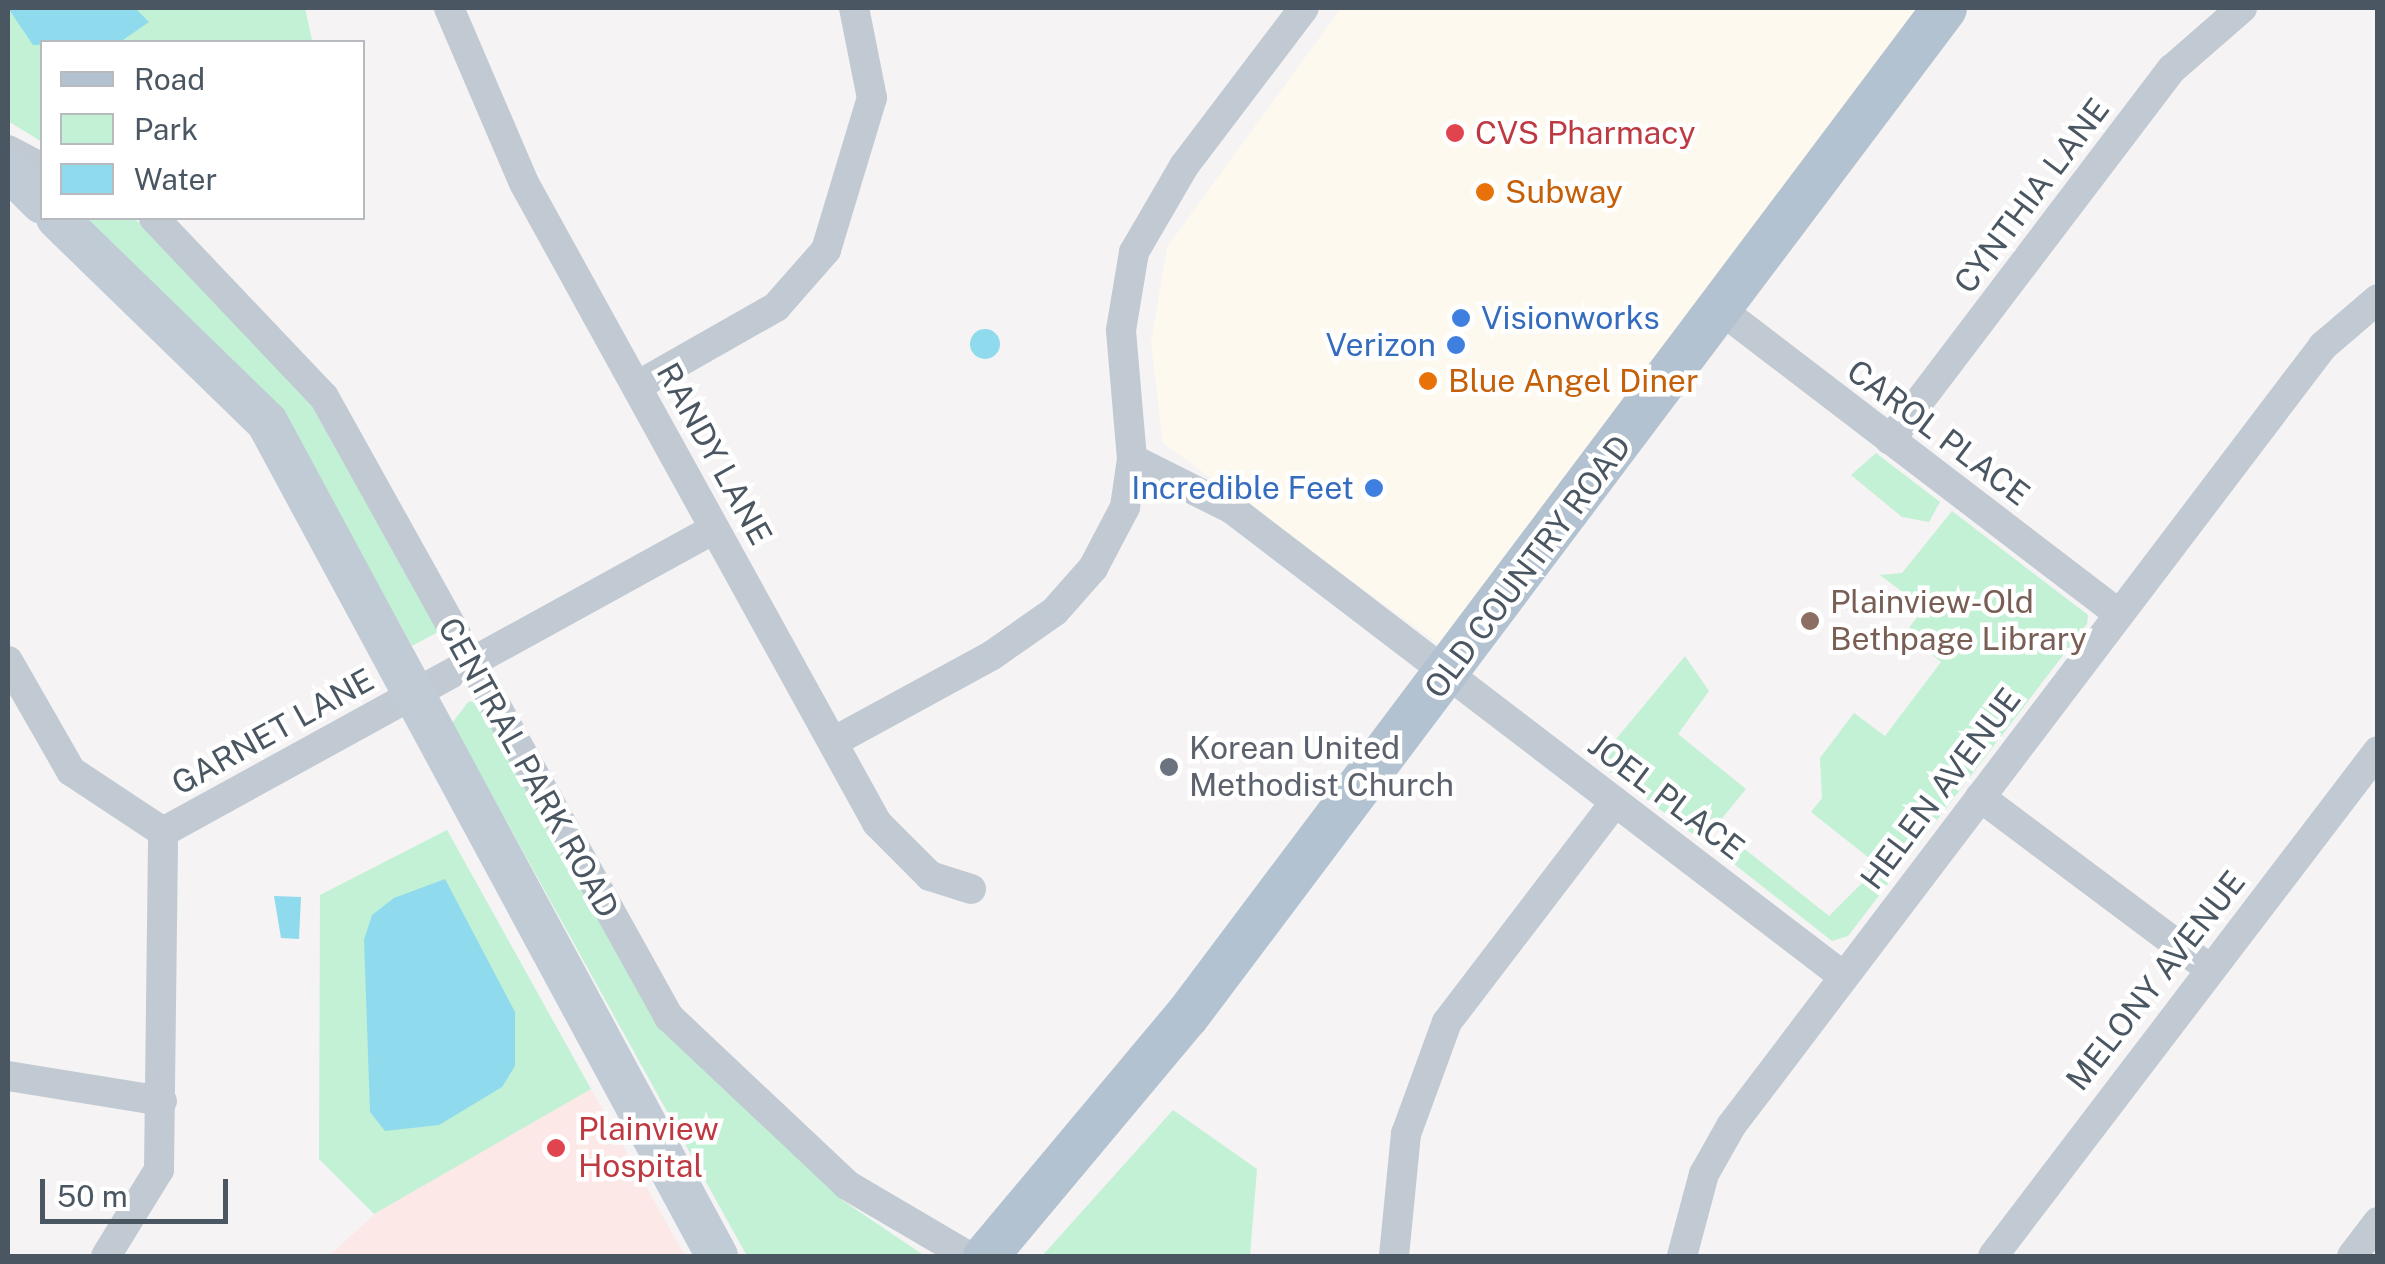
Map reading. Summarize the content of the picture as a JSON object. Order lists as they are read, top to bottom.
{
  "streets": {
    "main road": ["OLD COUNTRY ROAD"],
    "street": [
      "CYNTHIA LANE",
      "CAROL PLACE",
      "RANDY LANE",
      "GARNET LANE",
      "CENTRAL PARK ROAD",
      "HELEN AVENUE",
      "JOEL PLACE",
      "MELONY AVENUE"
    ]
  },
  "crossings": [
    ["CYNTHIA LANE", "CAROL PLACE"],
    ["CAROL PLACE", "OLD COUNTRY ROAD"],
    ["CAROL PLACE", "HELEN AVENUE"],
    ["RANDY LANE", "GARNET LANE"],
    ["OLD COUNTRY ROAD", "JOEL PLACE"],
    ["GARNET LANE", "CENTRAL PARK ROAD"],
    ["HELEN AVENUE", "JOEL PLACE"]
  ],
  "places": [
    "CVS Pharmacy",
    "Subway",
    "Visionworks",
    "Verizon",
    "Blue Angel Diner",
    "Incredible Feet",
    "Plainview-Old Bethpage Library",
    "Korean United Methodist Church",
    "Plainview Hospital"
  ],
  "legend": ["Road", "Park", "Water"],
  "scale_bar": "50 m"
}
